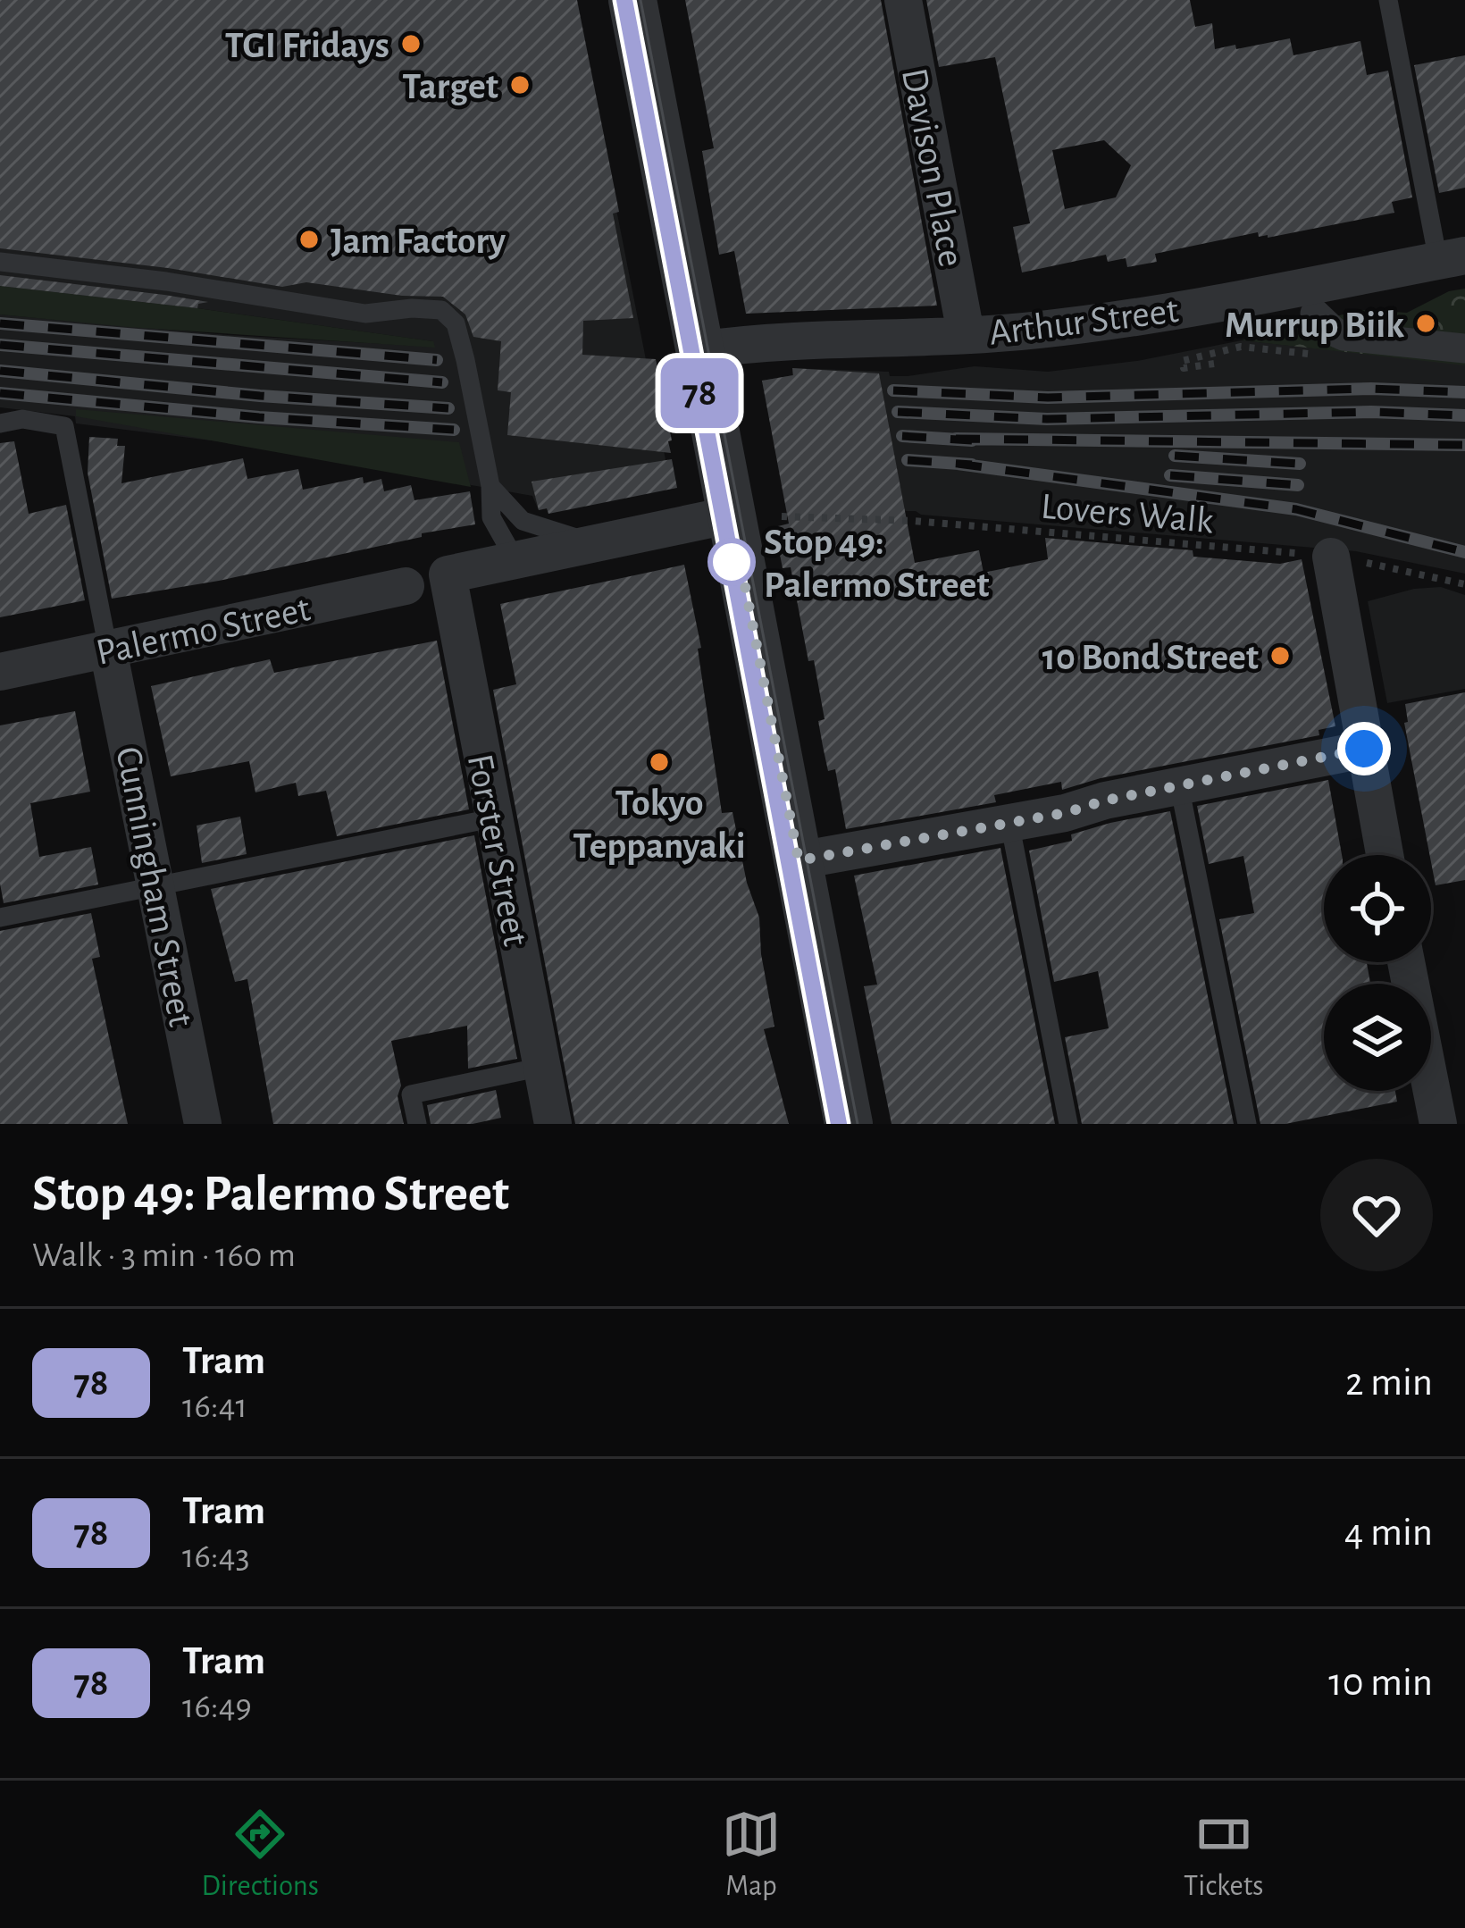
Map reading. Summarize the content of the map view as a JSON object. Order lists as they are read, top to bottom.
{
  "streets": {
    "street": [
      "Davison Place",
      "Arthur Street",
      "Palermo Street",
      "Forster Street",
      "Cunningham Street"
    ],
    "path": ["Lovers Walk"]
  },
  "crossings": [
    ["Davison Place", "Arthur Street"],
    ["Palermo Street", "Cunningham Street"]
  ],
  "places": [
    "TGI Fridays",
    "Target",
    "Jam Factory",
    "Murrup Biik",
    "Stop 49: Palermo Street",
    "10 Bond Street",
    "Tokyo Teppanyaki"
  ],
  "lines": ["tram line 78"],
  "page": {
    "on_map": "78",
    "heading": ["Stop 49: Palermo Street", "Walk · 3 min · 160 m"],
    "list": [
      {
        "mark": "78",
        "name": "Tram",
        "note": "16:41",
        "value": "2 min"
      },
      {
        "mark": "78",
        "name": "Tram",
        "note": "16:43",
        "value": "4 min"
      },
      {
        "mark": "78",
        "name": "Tram",
        "note": "16:49",
        "value": "10 min"
      }
    ],
    "tabs": ["Directions", "Map", "Tickets"]
  }
}
